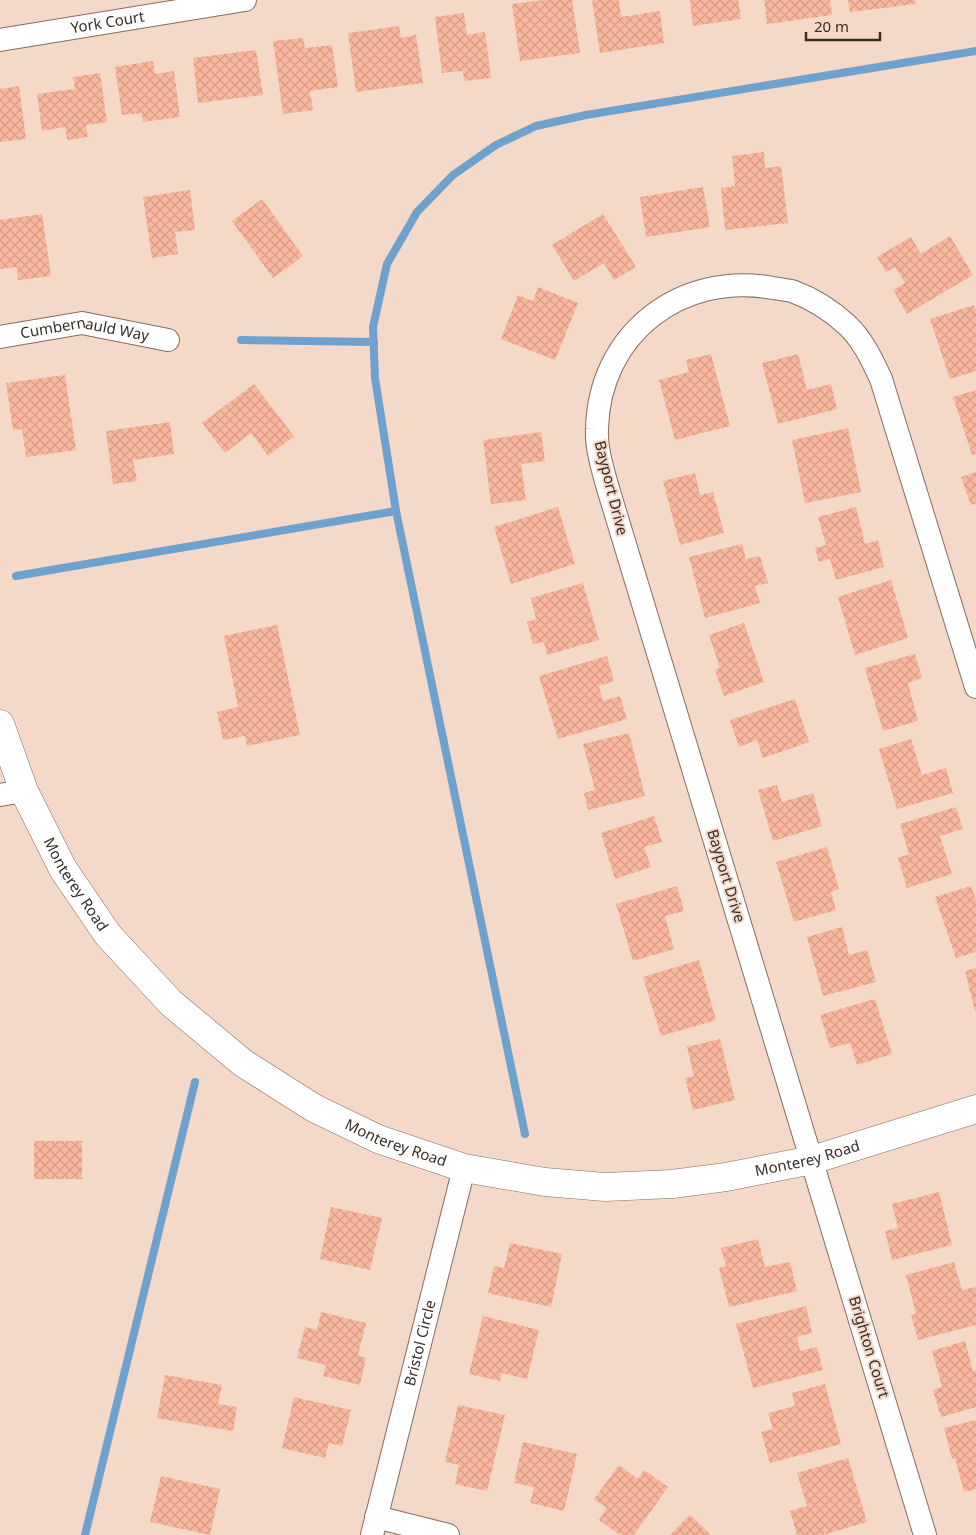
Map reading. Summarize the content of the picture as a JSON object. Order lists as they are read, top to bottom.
{
  "streets": {
    "street": [
      "York Court",
      "Cumbernauld Way",
      "Bayport Drive",
      "Monterey Road",
      "Bristol Circle",
      "Brighton Court"
    ]
  },
  "crossings": [
    ["Bayport Drive", "Monterey Road"],
    ["Bayport Drive", "Brighton Court"],
    ["Monterey Road", "Bristol Circle"],
    ["Monterey Road", "Brighton Court"]
  ],
  "scale_bar": "20 m"
}
